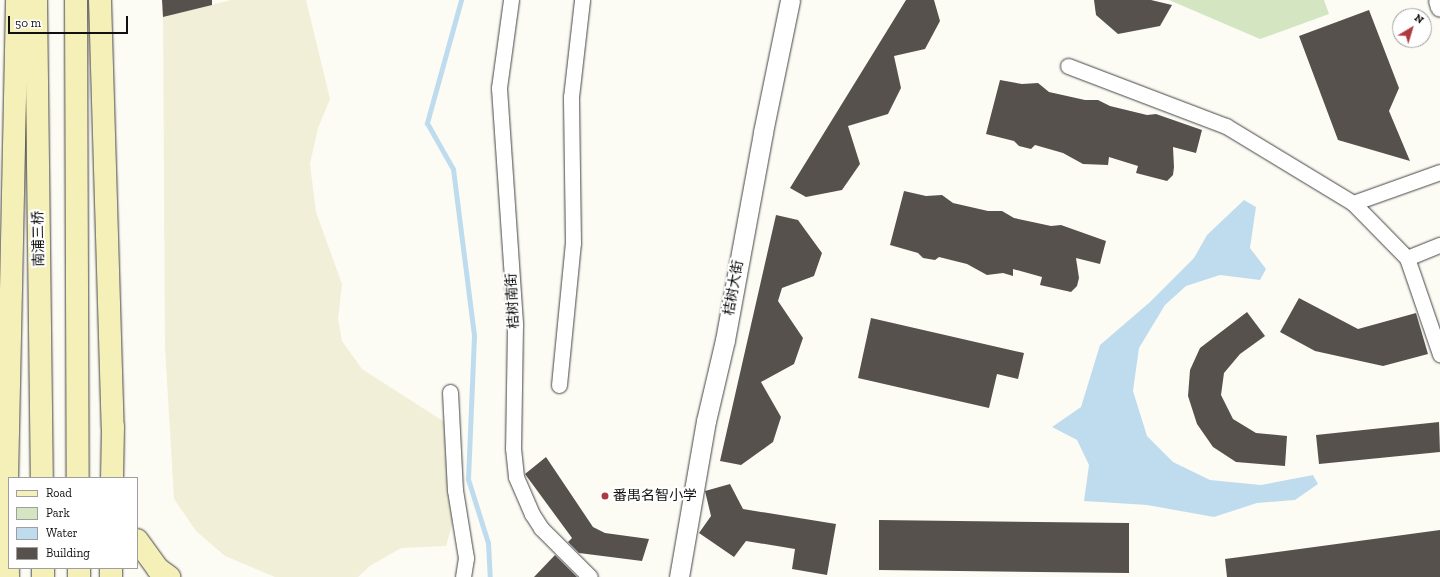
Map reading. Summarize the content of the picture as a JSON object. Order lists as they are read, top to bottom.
{
  "streets": {
    "main road": ["南浦三桥"],
    "street": ["桔树大街", "桔树南街"]
  },
  "places": ["番禺名智小学"],
  "legend": [
    "Road",
    "Park",
    "Water",
    "Building"
  ],
  "scale_bar": "50 m",
  "north": "top right"
}
